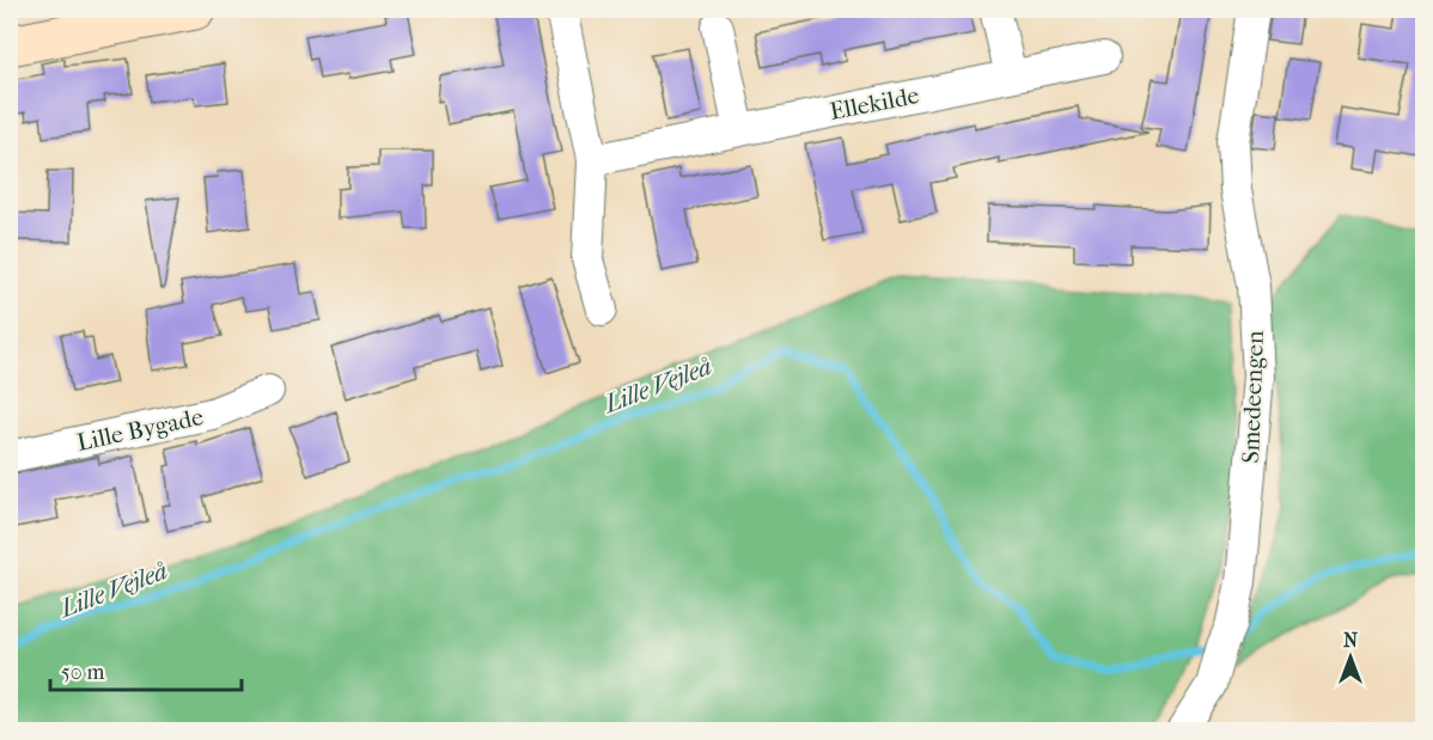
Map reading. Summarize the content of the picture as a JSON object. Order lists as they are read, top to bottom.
{
  "streets": {
    "street": ["Ellekilde", "Smedeengen", "Lille Bygade"]
  },
  "water": ["Lille Vejleå"],
  "scale_bar": "50 m",
  "north": "top"
}
